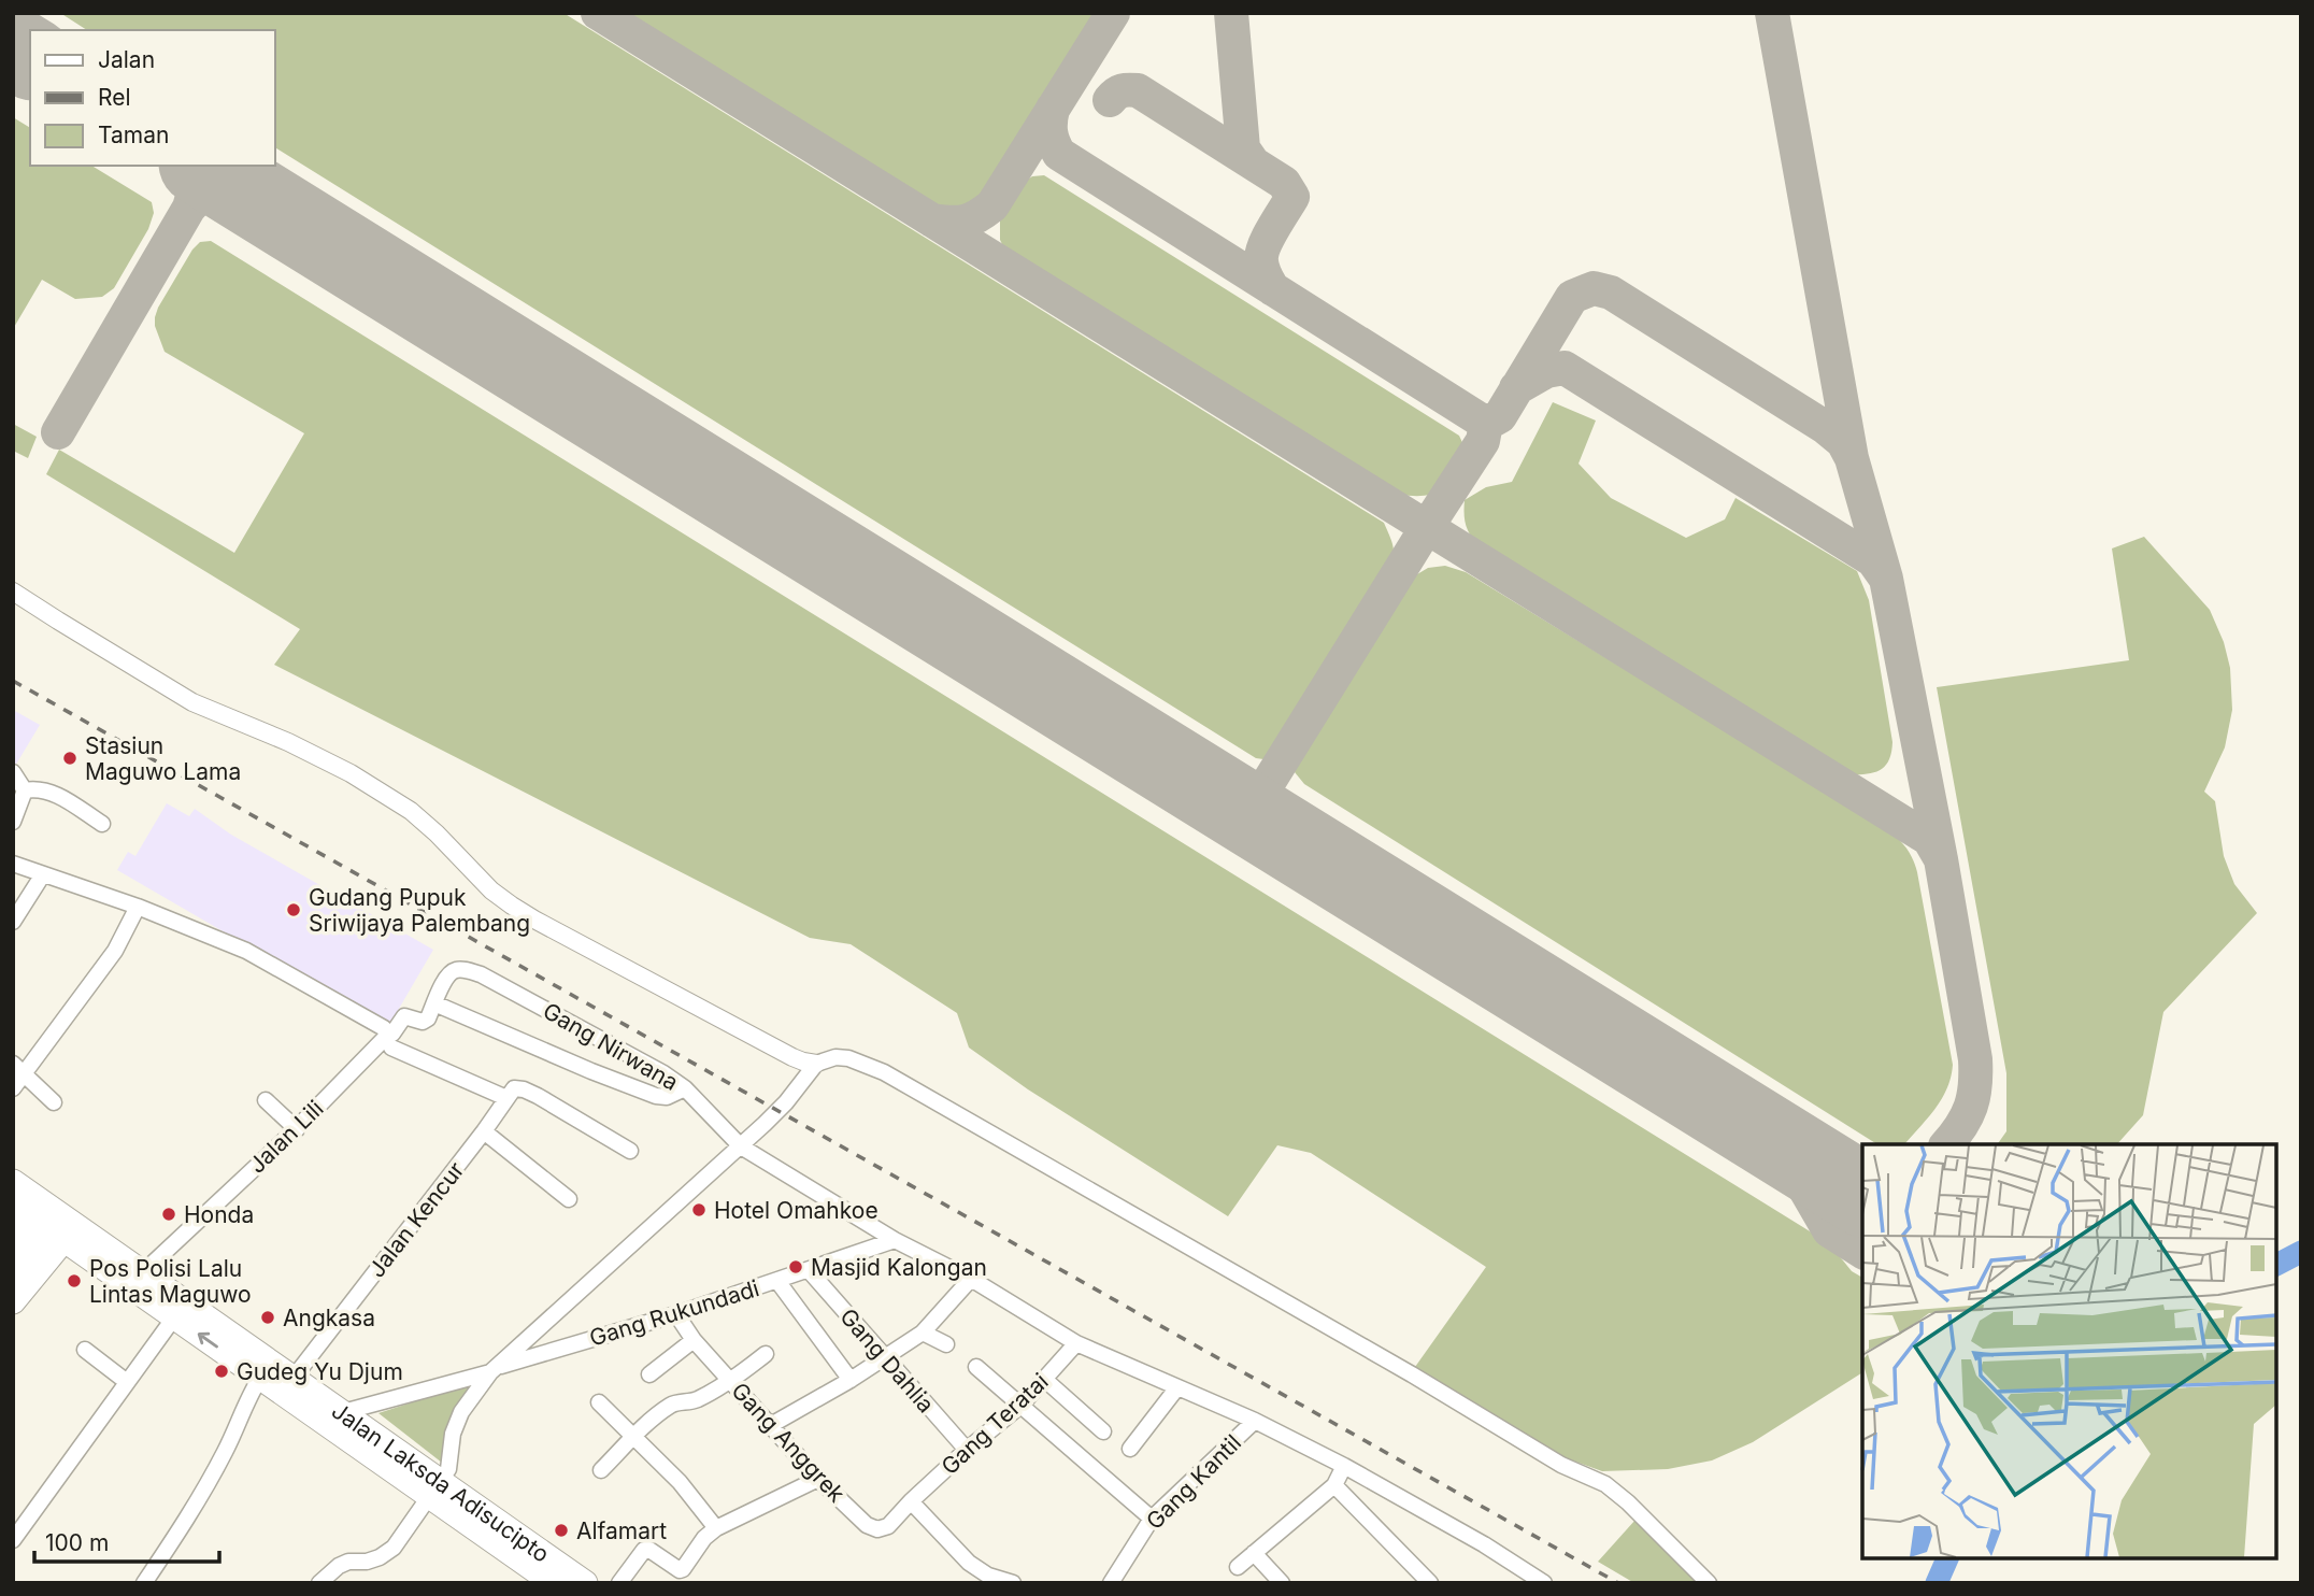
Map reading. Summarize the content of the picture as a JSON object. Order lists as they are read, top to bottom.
{
  "streets": {
    "highway": ["Jalan Laksda Adisucipto"],
    "street": [
      "Gang Nirwana",
      "Jalan Lili",
      "Jalan Kencur",
      "Gang Rukundadi",
      "Gang Dahlia",
      "Gang Teratai",
      "Gang Anggrek",
      "Gang Kantil"
    ]
  },
  "crossings": [
    ["Gang Nirwana", "Gang Rukundadi"],
    ["Gang Nirwana", "Gang Teratai"],
    ["Gang Nirwana", "Gang Kantil"],
    ["Jalan Lili", "Jalan Laksda Adisucipto"],
    ["Jalan Kencur", "Jalan Laksda Adisucipto"],
    ["Gang Rukundadi", "Gang Dahlia"],
    ["Gang Rukundadi", "Gang Anggrek"],
    ["Gang Rukundadi", "Jalan Laksda Adisucipto"],
    ["Gang Dahlia", "Gang Teratai"],
    ["Gang Teratai", "Gang Anggrek"]
  ],
  "places": [
    "Stasiun Maguwo Lama",
    "Gudang Pupuk Sriwijaya Palembang",
    "Hotel Omahkoe",
    "Honda",
    "Masjid Kalongan",
    "Pos Polisi Lalu Lintas Maguwo",
    "Angkasa",
    "Gudeg Yu Djum",
    "Alfamart"
  ],
  "legend": ["Jalan", "Rel", "Taman"],
  "scale_bar": "100 m"
}
